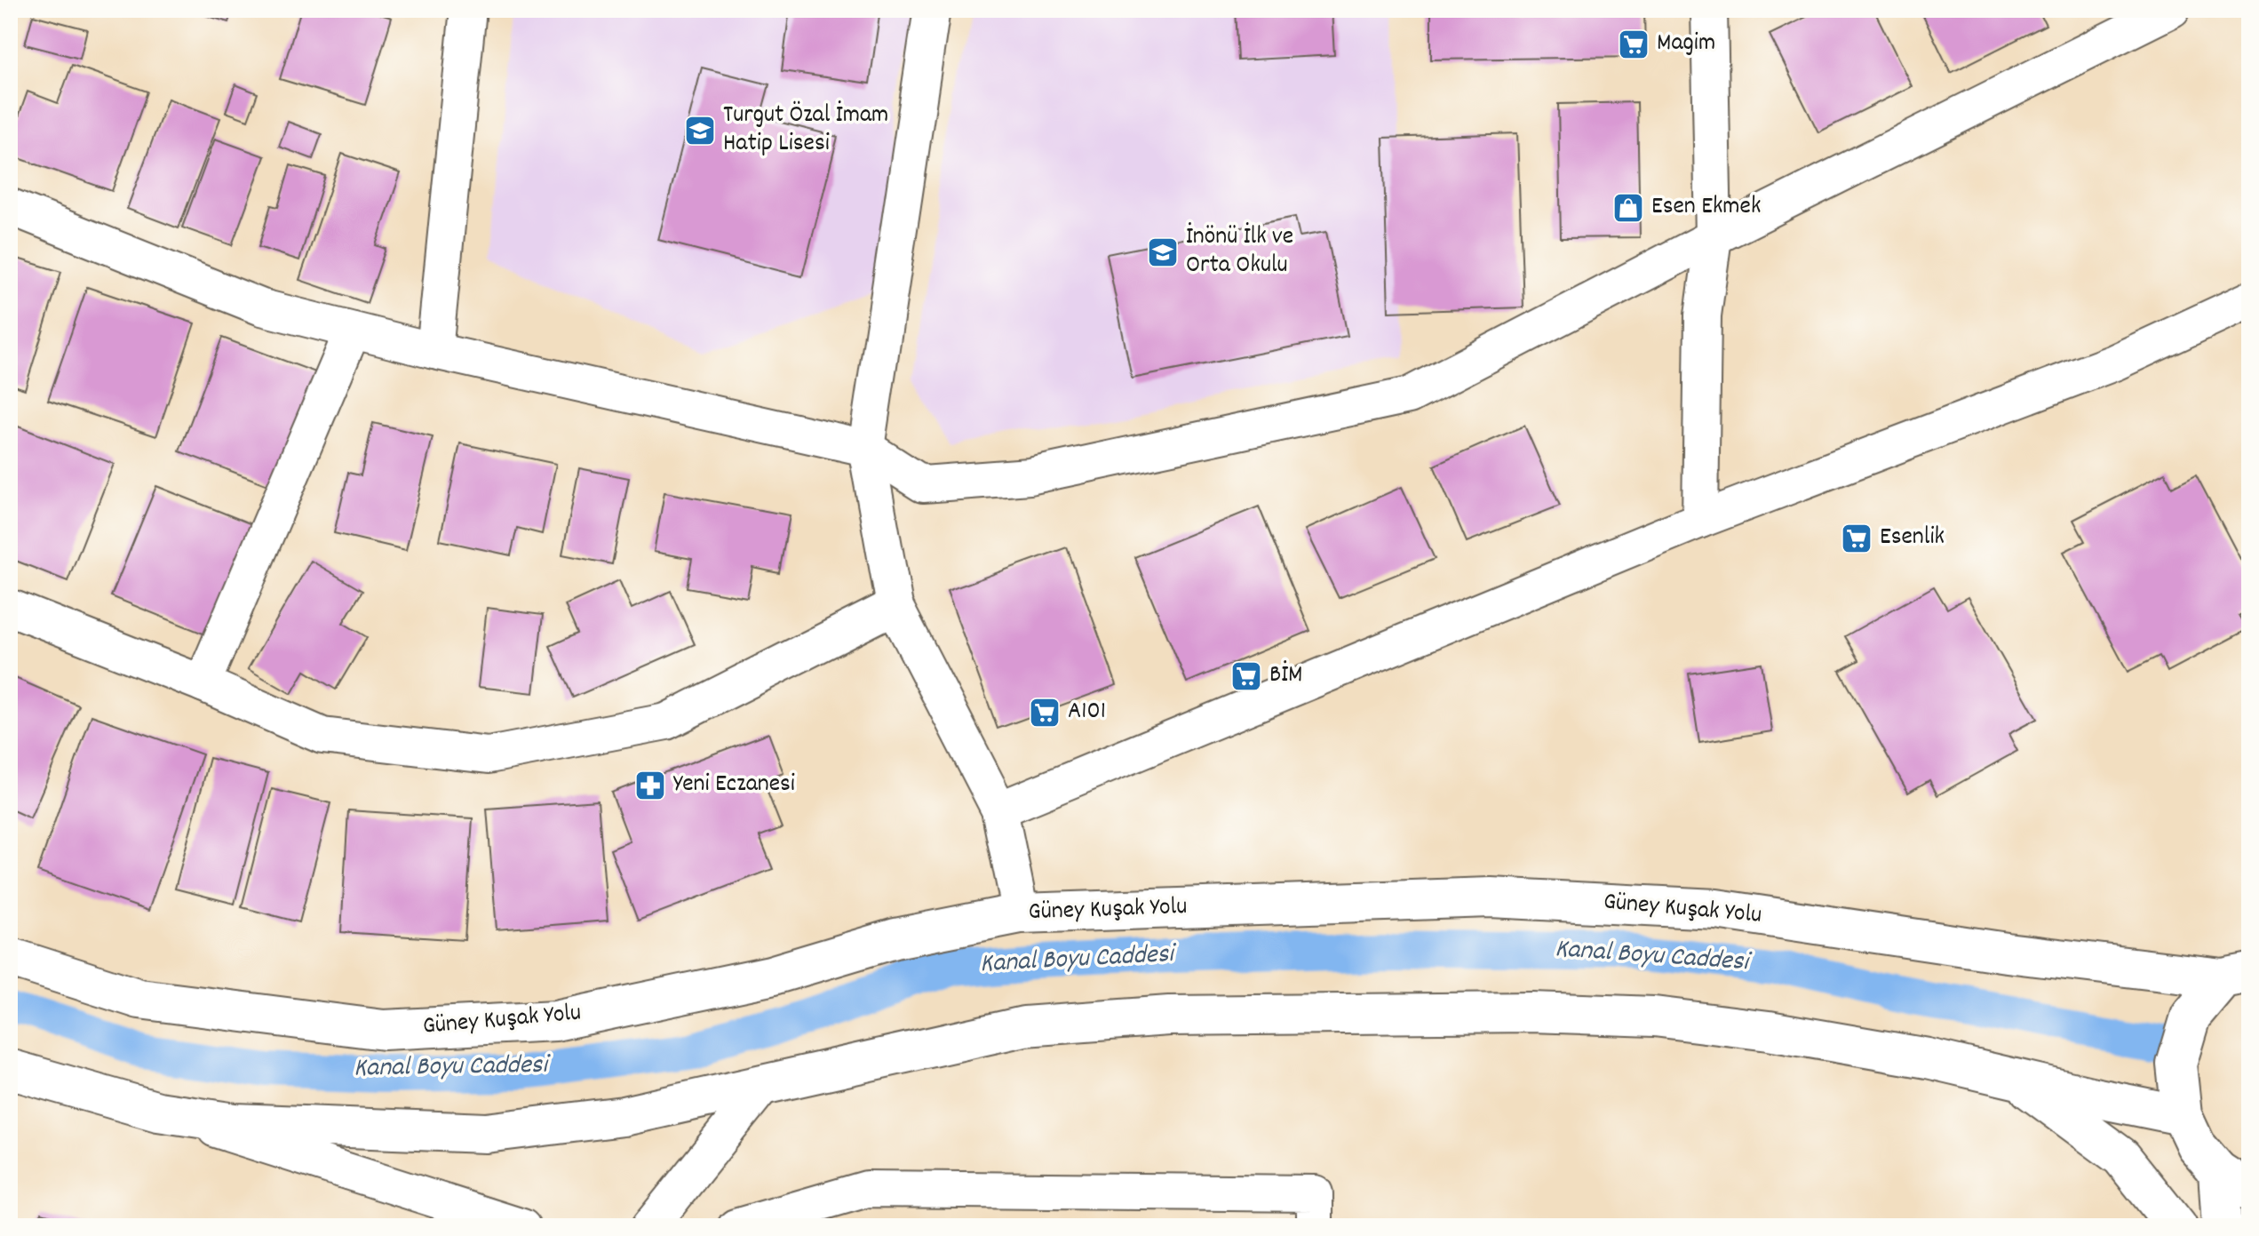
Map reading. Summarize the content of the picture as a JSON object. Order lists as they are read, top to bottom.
{
  "streets": {
    "main road": ["Güney Kuşak Yolu"]
  },
  "water": ["Kanal Boyu Caddesi"],
  "places": {
    "supermarket": [
      "Magim",
      "Esenlik",
      "BİM",
      "A101"
    ],
    "school or university": ["Turgut Özal İmam Hatip Lisesi", "İnönü İlk ve Orta Okulu"],
    "shop": ["Esen Ekmek"],
    "pharmacy": ["Yeni Eczanesi"]
  }
}
